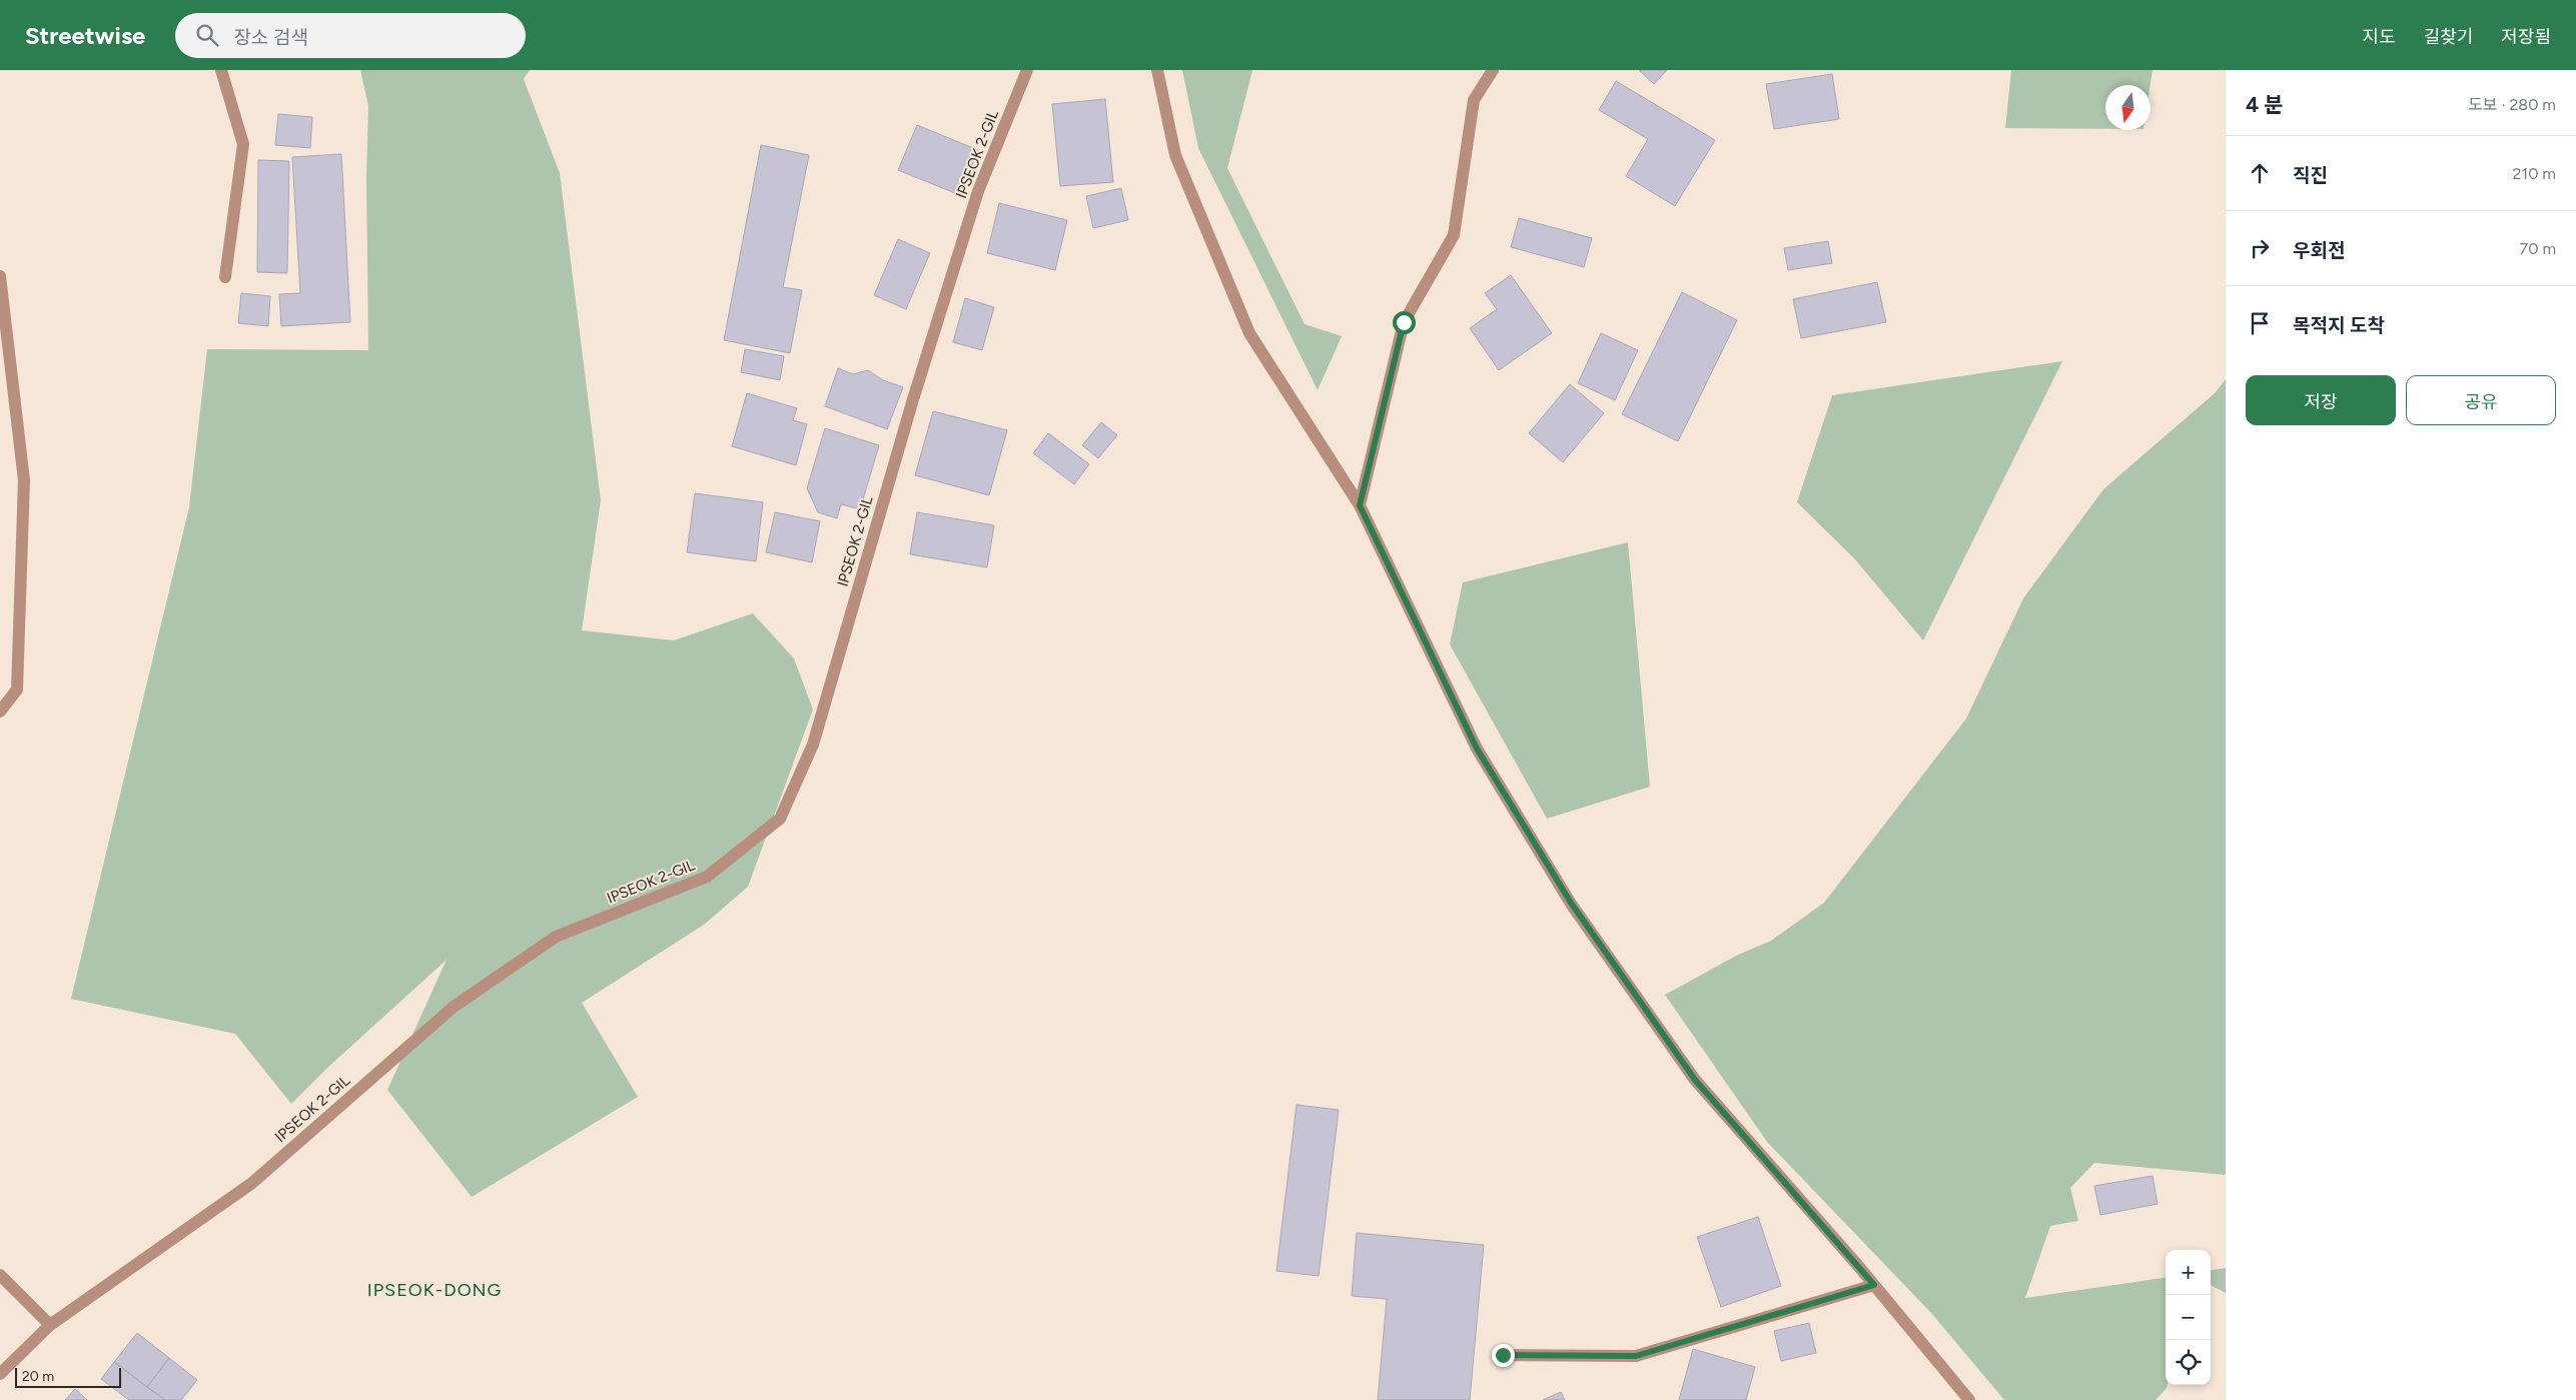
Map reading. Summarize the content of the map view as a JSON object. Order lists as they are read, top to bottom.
{
  "streets": {
    "street": ["IPSEOK 2-GIL"]
  },
  "districts": ["IPSEOK-DONG"],
  "scale_bar": "20 m",
  "north": "bottom",
  "page": {
    "header": "Streetwise",
    "search": "장소 검색",
    "nav": ["지도", "길찾기", "저장됨"],
    "heading": ["4 분", "도보 · 280 m"],
    "list": [
      ["직진", "210 m"],
      ["우회전", "70 m"],
      "목적지 도착"
    ],
    "buttons": ["저장", "공유"],
    "map_buttons": ["+", "−"],
    "scale": "20 m"
  }
}
